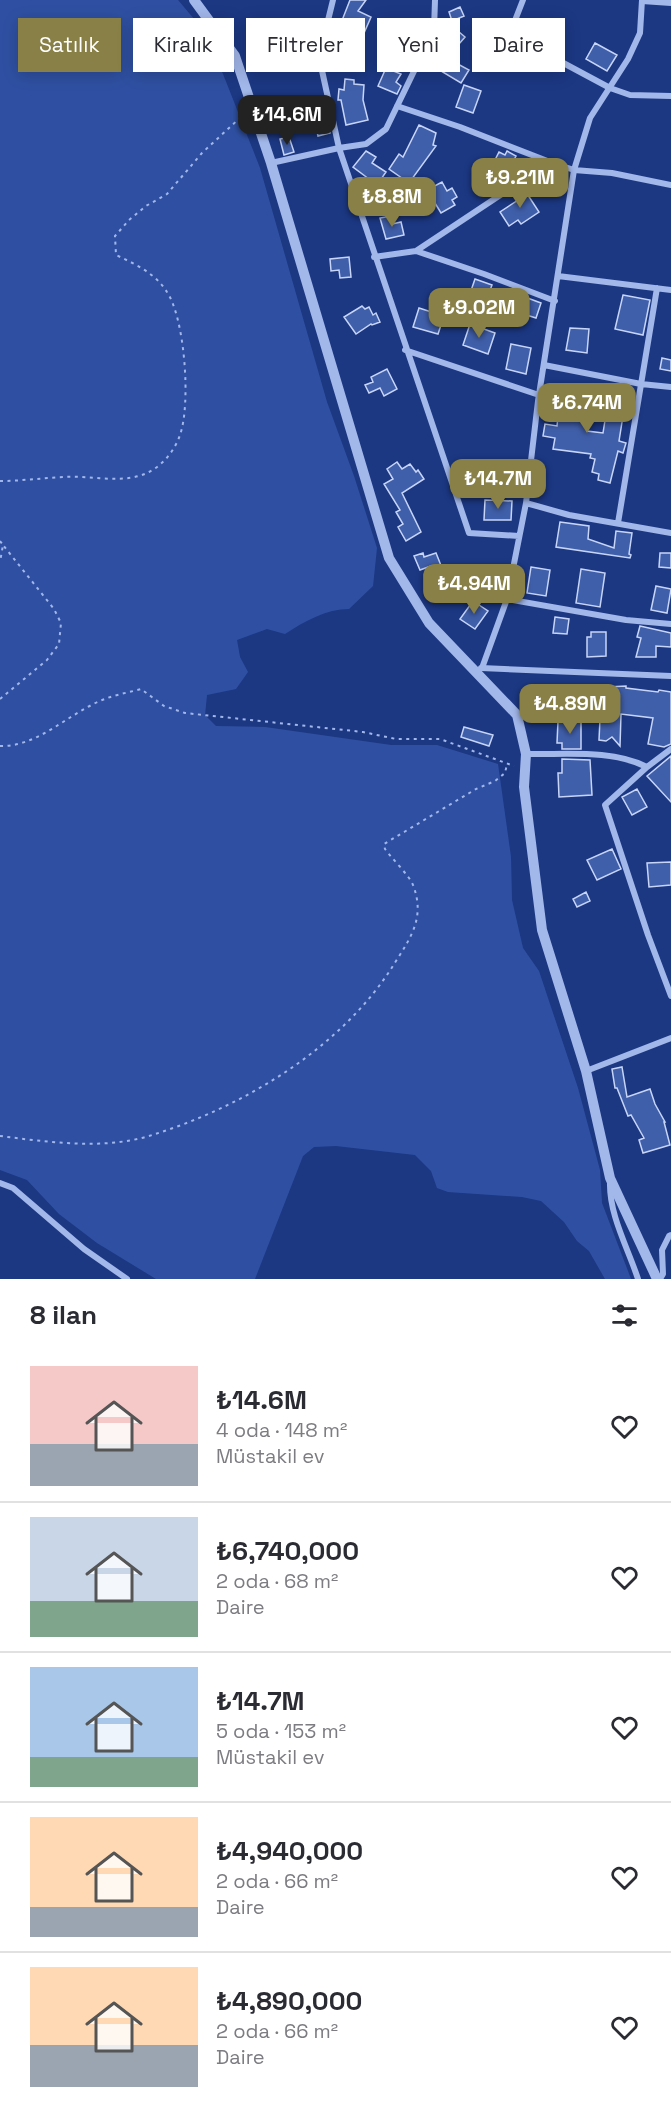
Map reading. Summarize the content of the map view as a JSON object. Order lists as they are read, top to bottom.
{
  "page": {
    "chip": [
      "Satılık",
      "Kiralık",
      "Filtreler",
      "Yeni",
      "Daire"
    ],
    "price": [
      "₺14.6M",
      "₺9.21M",
      "₺8.8M",
      "₺9.02M",
      "₺6.74M",
      "₺14.7M",
      "₺4.94M",
      "₺4.89M"
    ],
    "heading": "8 ilan",
    "list": [
      {
        "name": "₺14.6M",
        "note": "4 oda · 148 m² · Müstakil ev"
      },
      {
        "name": "₺6,740,000",
        "note": "2 oda · 68 m² · Daire"
      },
      {
        "name": "₺14.7M",
        "note": "5 oda · 153 m² · Müstakil ev"
      },
      {
        "name": "₺4,940,000",
        "note": "2 oda · 66 m² · Daire"
      },
      {
        "name": "₺4,890,000",
        "note": "2 oda · 66 m² · Daire"
      }
    ]
  }
}
